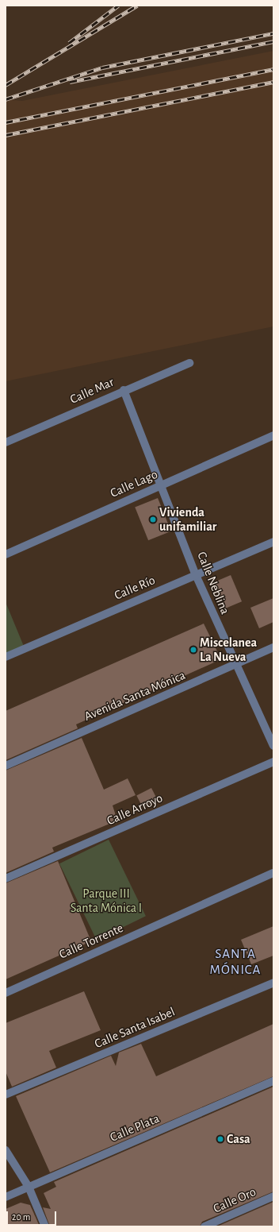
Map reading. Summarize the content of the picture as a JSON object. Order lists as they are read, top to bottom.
{
  "streets": {
    "street": [
      "Calle Mar",
      "Calle Lago",
      "Calle Neblina",
      "Calle Río",
      "Avenida Santa Mónica",
      "Calle Arroyo",
      "Calle Torrente",
      "Calle Santa Isabel",
      "Calle Plata",
      "Calle Oro"
    ]
  },
  "crossings": [
    ["Calle Mar", "Calle Neblina"],
    ["Calle Lago", "Calle Neblina"],
    ["Calle Neblina", "Calle Río"],
    ["Calle Neblina", "Avenida Santa Mónica"]
  ],
  "districts": ["SANTA MÓNICA"],
  "parks": ["Parque III Santa Mónica I"],
  "places": ["Vivienda unifamiliar", "Miscelanea La Nueva", "Casa"],
  "scale_bar": "20 m"
}
